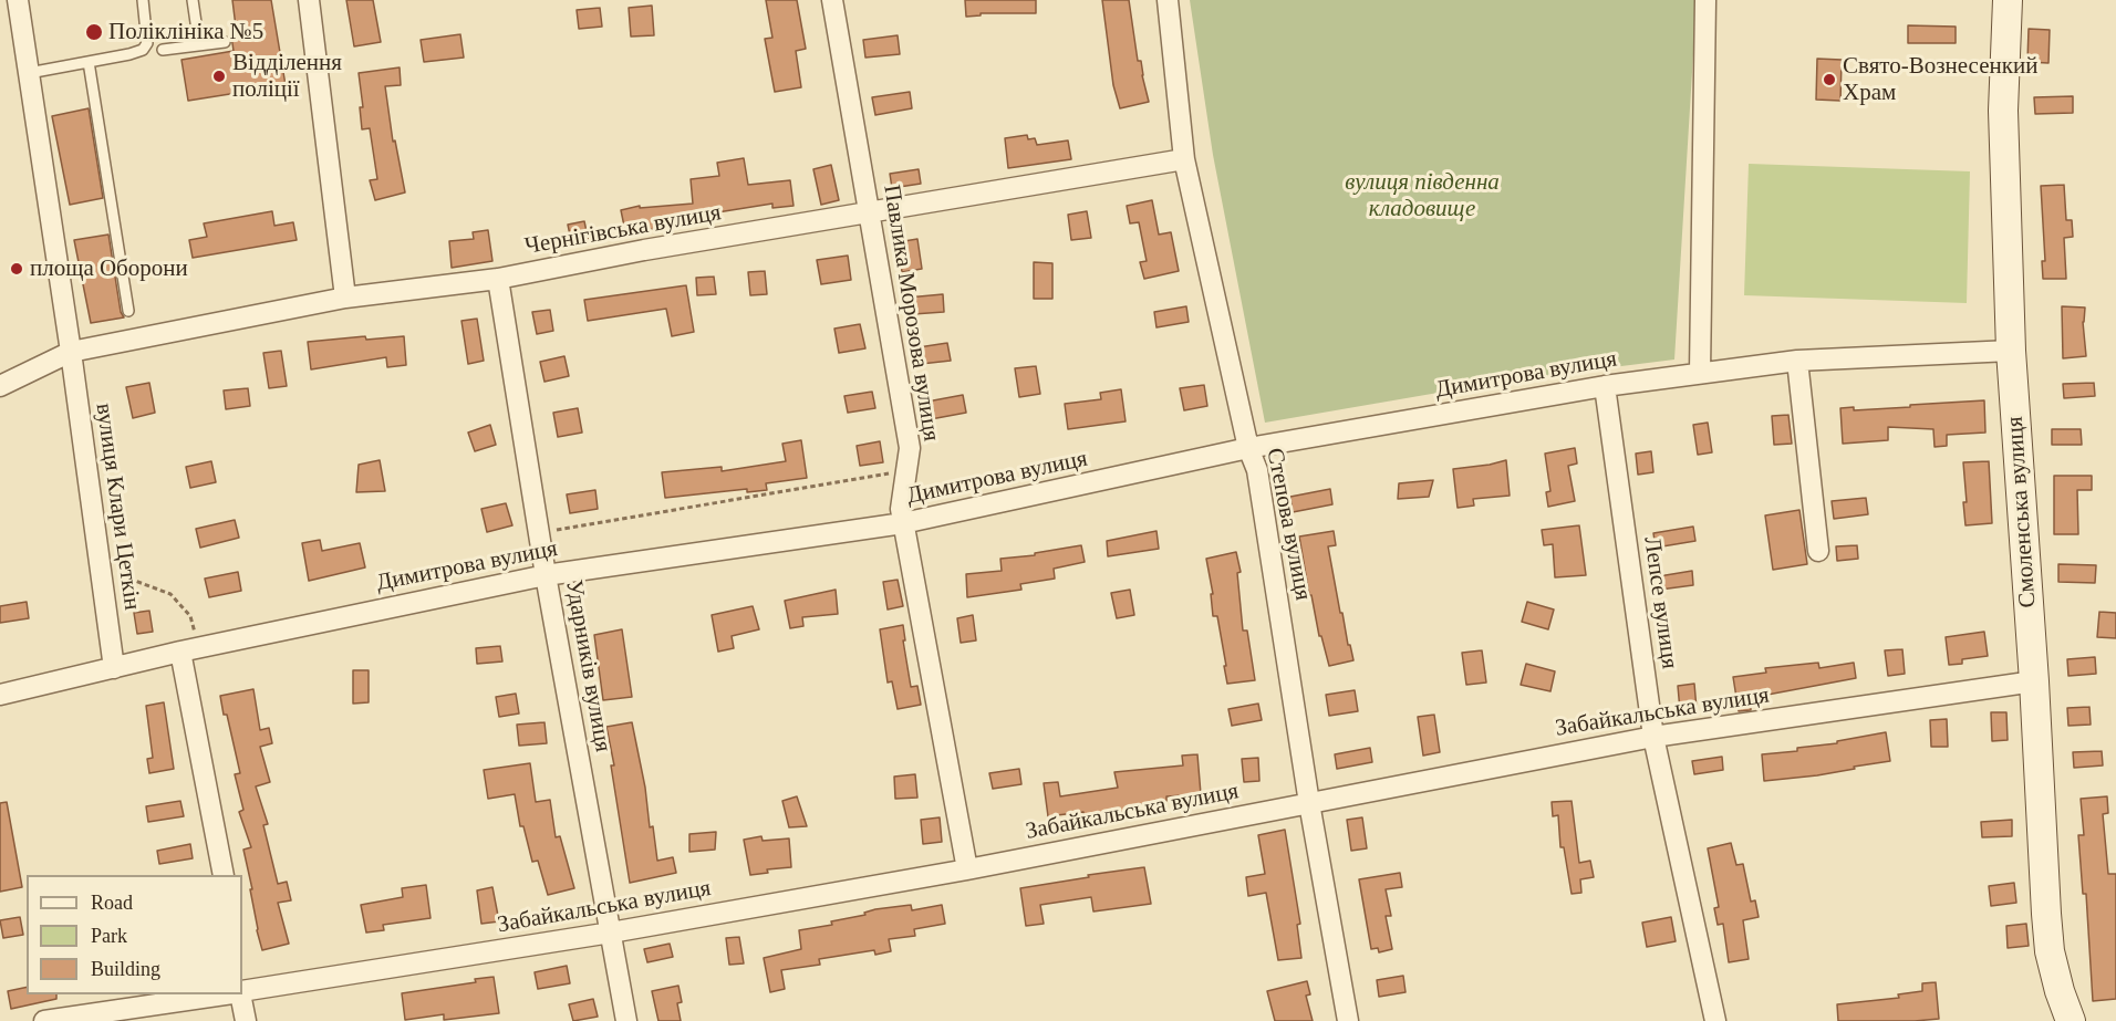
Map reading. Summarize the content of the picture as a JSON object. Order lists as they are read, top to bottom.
{
  "streets": {
    "street": [
      "Чернігівська вулиця",
      "Павлика Морозова вулиця",
      "Димитрова вулиця",
      "вулиця Клари Цеткін",
      "Смоленська вулиця",
      "Степова вулиця",
      "Лепсе вулиця",
      "Ударників вулиця",
      "Забайкальська вулиця"
    ]
  },
  "crossings": [
    ["Чернігівська вулиця", "Павлика Морозова вулиця"],
    ["Чернігівська вулиця", "вулиця Клари Цеткін"],
    ["Чернігівська вулиця", "Степова вулиця"],
    ["Чернігівська вулиця", "Ударників вулиця"],
    ["Павлика Морозова вулиця", "Димитрова вулиця"],
    ["Павлика Морозова вулиця", "Забайкальська вулиця"],
    ["Димитрова вулиця", "вулиця Клари Цеткін"],
    ["Димитрова вулиця", "Смоленська вулиця"],
    ["Димитрова вулиця", "Степова вулиця"],
    ["Димитрова вулиця", "Лепсе вулиця"],
    ["Димитрова вулиця", "Ударників вулиця"],
    ["Смоленська вулиця", "Забайкальська вулиця"],
    ["Степова вулиця", "Забайкальська вулиця"],
    ["Лепсе вулиця", "Забайкальська вулиця"],
    ["Ударників вулиця", "Забайкальська вулиця"]
  ],
  "parks": ["вулиця південна кладовище"],
  "places": [
    "Поліклініка №5",
    "Відділення поліції",
    "Свято-Вознесенкий Храм",
    "площа Оборони"
  ],
  "legend": ["Road", "Park", "Building"]
}
